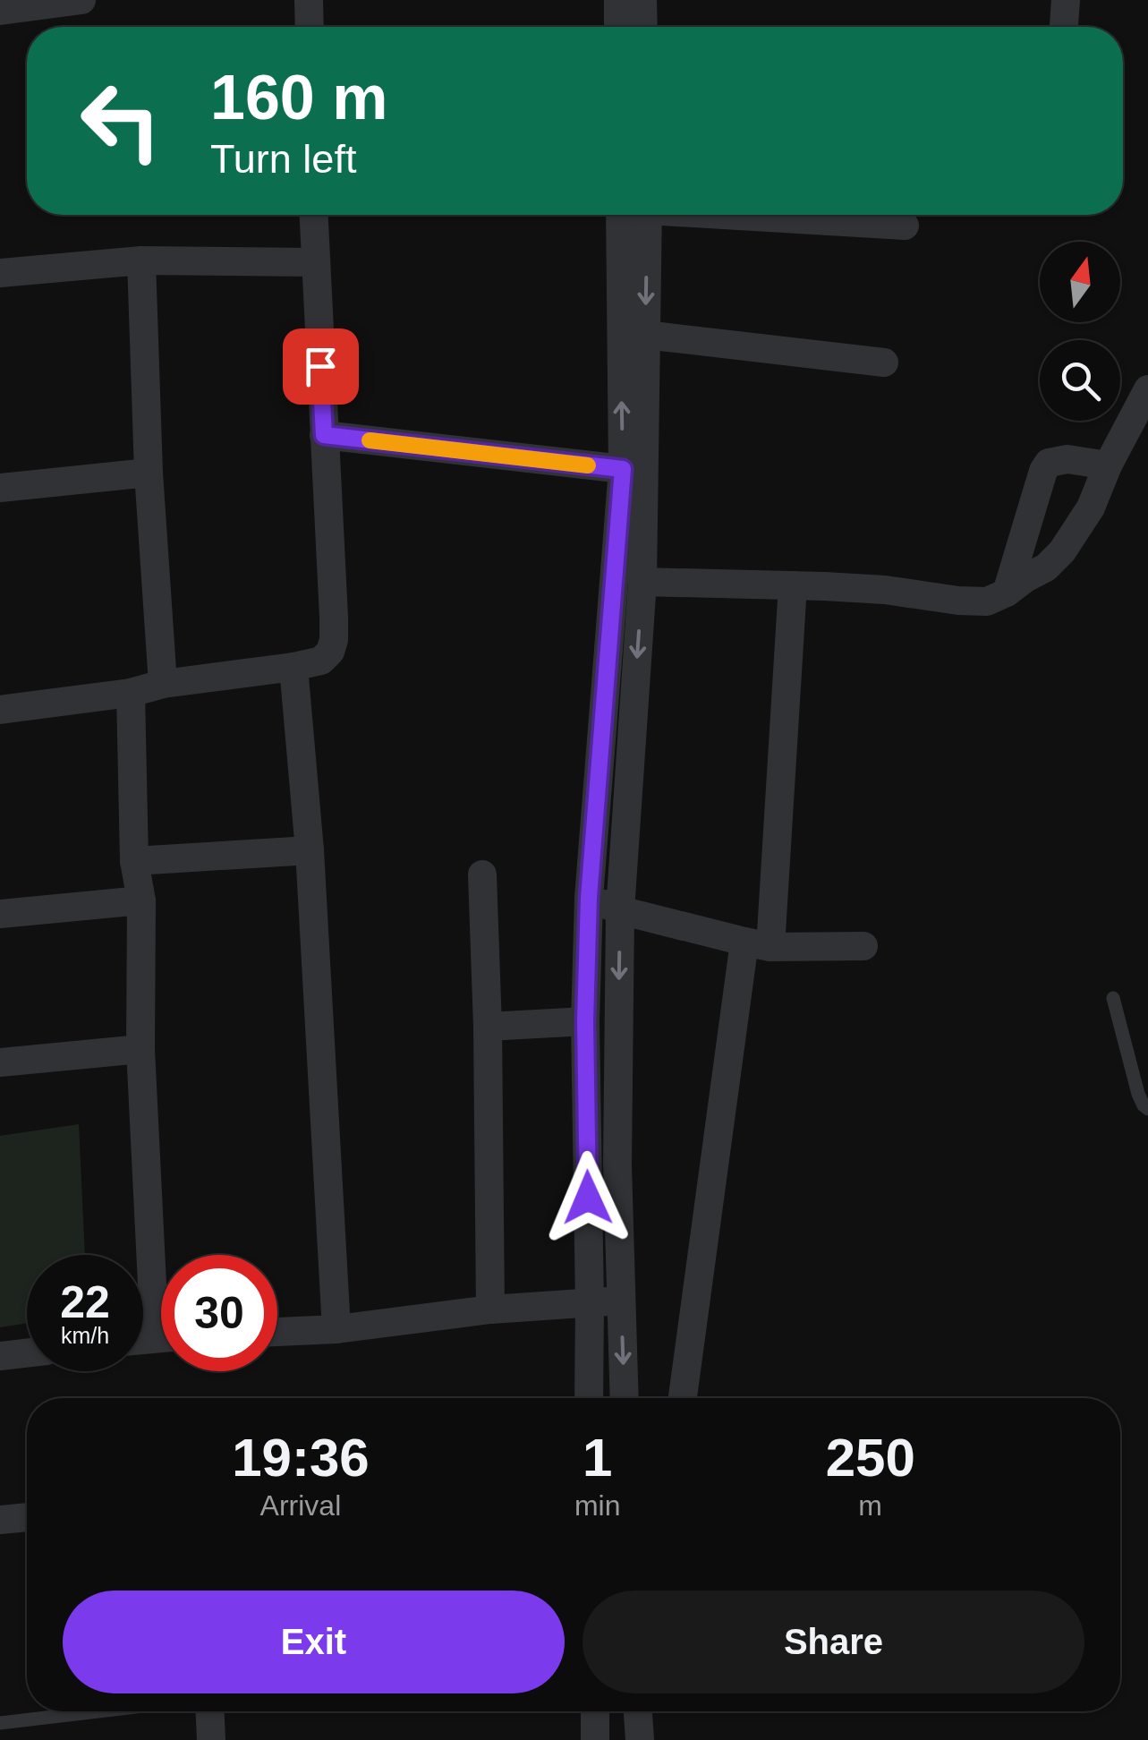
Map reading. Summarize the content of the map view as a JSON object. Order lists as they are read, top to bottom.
{
  "north": "top",
  "page": {
    "turn": ["160 m", "Turn left"],
    "speed": "22 km/h",
    "limit": "30",
    "eta": [
      "19:36",
      "Arrival",
      "1",
      "min",
      "250",
      "m"
    ],
    "buttons": ["Exit", "Share"]
  }
}
